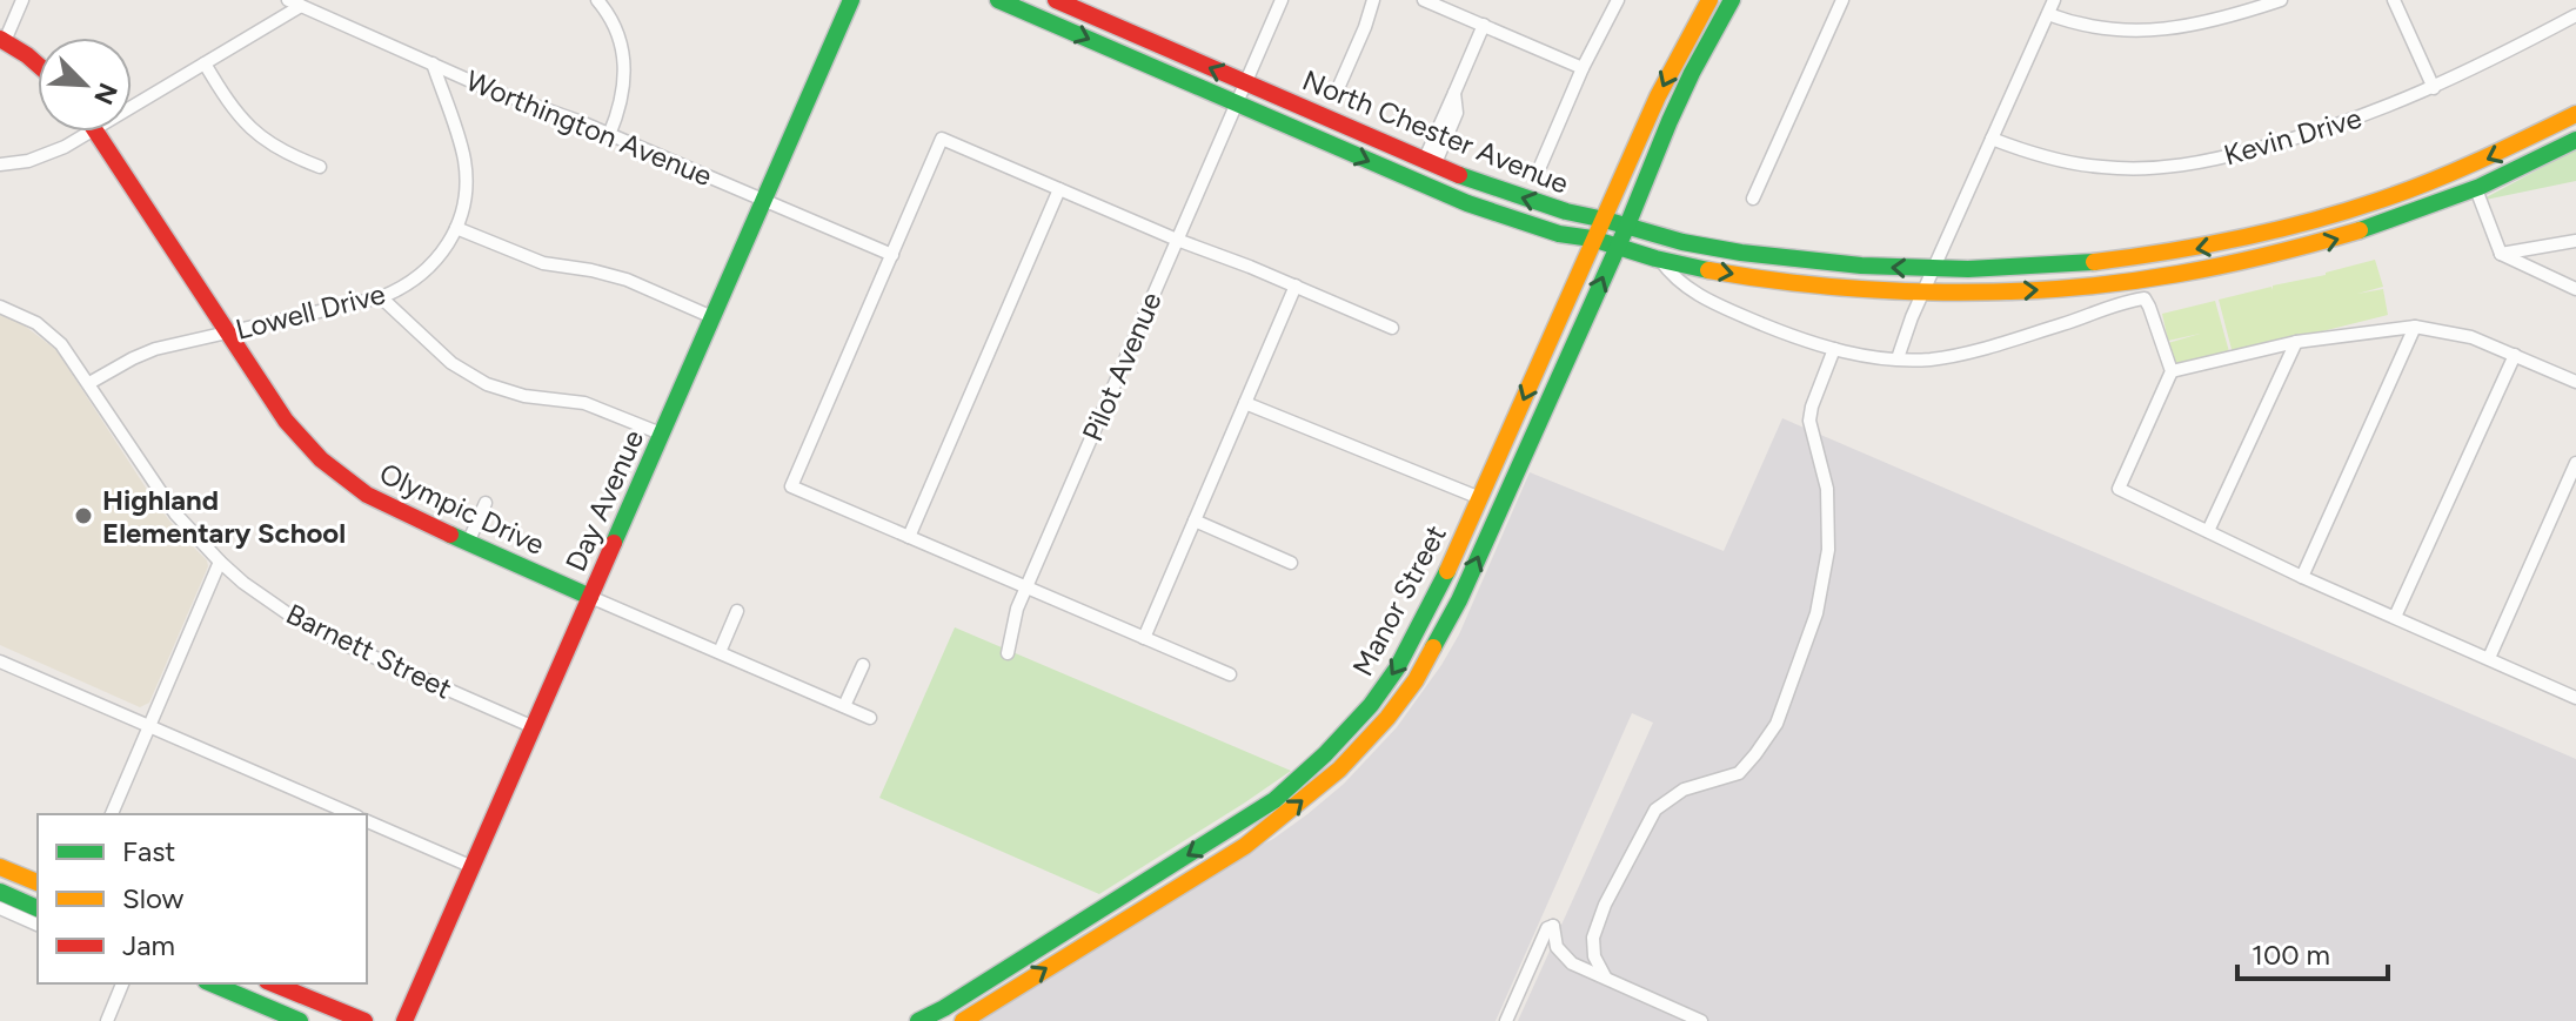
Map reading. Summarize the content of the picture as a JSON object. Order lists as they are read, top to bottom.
{
  "streets": {
    "main road": [
      "North Chester Avenue",
      "Day Avenue",
      "Olympic Drive",
      "Manor Street"
    ],
    "street": [
      "Worthington Avenue",
      "Kevin Drive",
      "Lowell Drive",
      "Pilot Avenue",
      "Barnett Street"
    ]
  },
  "crossings": [
    ["Worthington Avenue", "Lowell Drive"],
    ["Worthington Avenue", "Day Avenue"],
    ["North Chester Avenue", "Pilot Avenue"],
    ["North Chester Avenue", "Manor Street"],
    ["Lowell Drive", "Olympic Drive"],
    ["Lowell Drive", "Barnett Street"],
    ["Day Avenue", "Olympic Drive"],
    ["Day Avenue", "Barnett Street"]
  ],
  "places": ["Highland Elementary School"],
  "legend": ["Fast", "Slow", "Jam"],
  "scale_bar": "100 m",
  "north": "bottom right"
}
